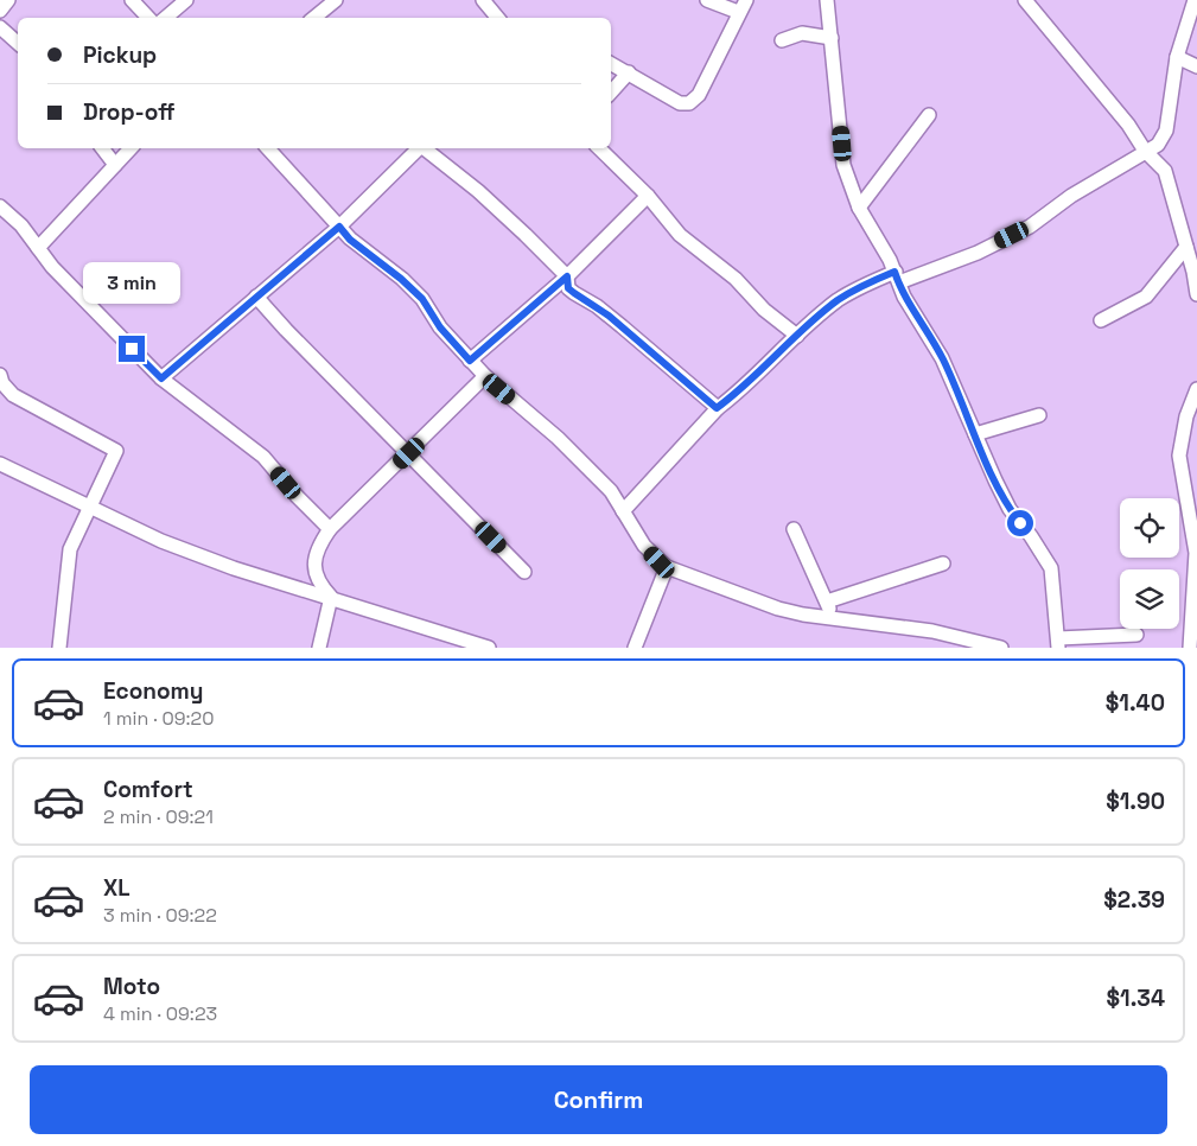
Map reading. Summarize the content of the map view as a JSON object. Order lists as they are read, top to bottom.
{
  "page": {
    "banner": ["Pickup", "Drop-off"],
    "bubble": "3 min",
    "list": [
      {
        "name": "Economy",
        "note": "1 min · 09:20",
        "value": "$1.40"
      },
      {
        "name": "Comfort",
        "note": "2 min · 09:21",
        "value": "$1.90"
      },
      {
        "name": "XL",
        "note": "3 min · 09:22",
        "value": "$2.39"
      },
      {
        "name": "Moto",
        "note": "4 min · 09:23",
        "value": "$1.34"
      }
    ],
    "buttons": "Confirm"
  }
}
